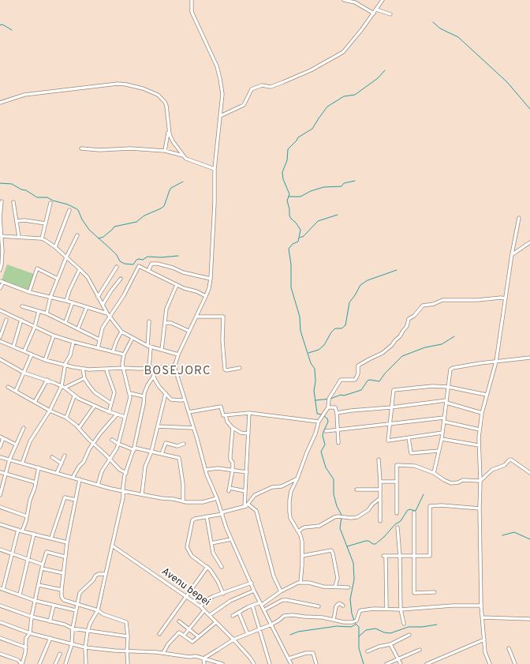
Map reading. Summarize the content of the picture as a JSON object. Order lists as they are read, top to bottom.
{
  "streets": {
    "street": ["Avenu bepei"]
  },
  "districts": ["BOSEJORC"]
}
